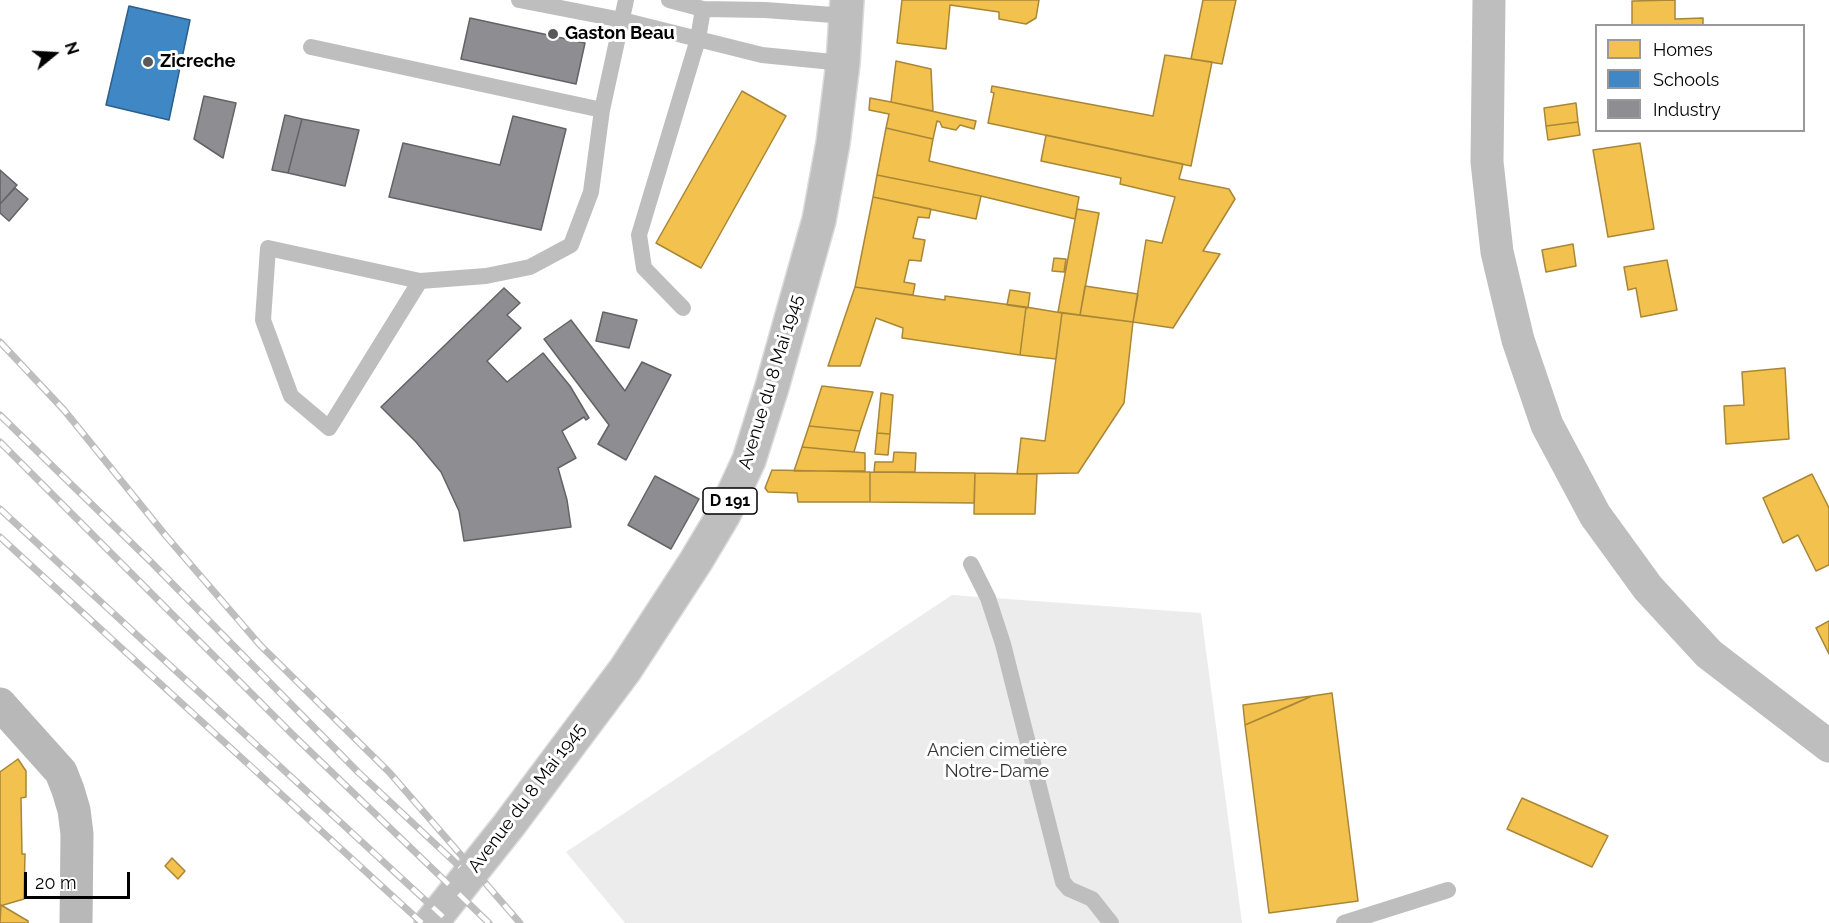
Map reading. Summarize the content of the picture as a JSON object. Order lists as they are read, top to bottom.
{
  "streets": {
    "main road": ["Avenue du 8 Mai 1945", "D 191"]
  },
  "parks": ["Ancien cimetière Notre-Dame"],
  "places": ["Gaston Beau", "Zicreche"],
  "legend": ["Homes", "Schools", "Industry"],
  "scale_bar": "20 m",
  "north": "right"
}
